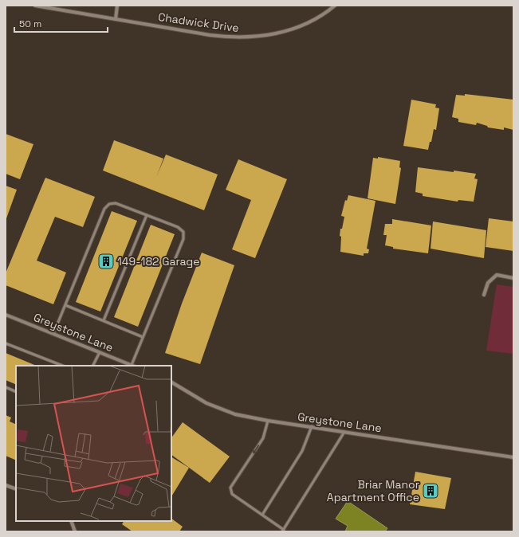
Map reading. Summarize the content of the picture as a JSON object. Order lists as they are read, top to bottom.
{
  "streets": {
    "street": ["Chadwick Drive", "Greystone Lane"]
  },
  "places": {
    "building": ["149-182 Garage", "Briar Manor Apartment Office"]
  },
  "scale_bar": "50 m"
}
